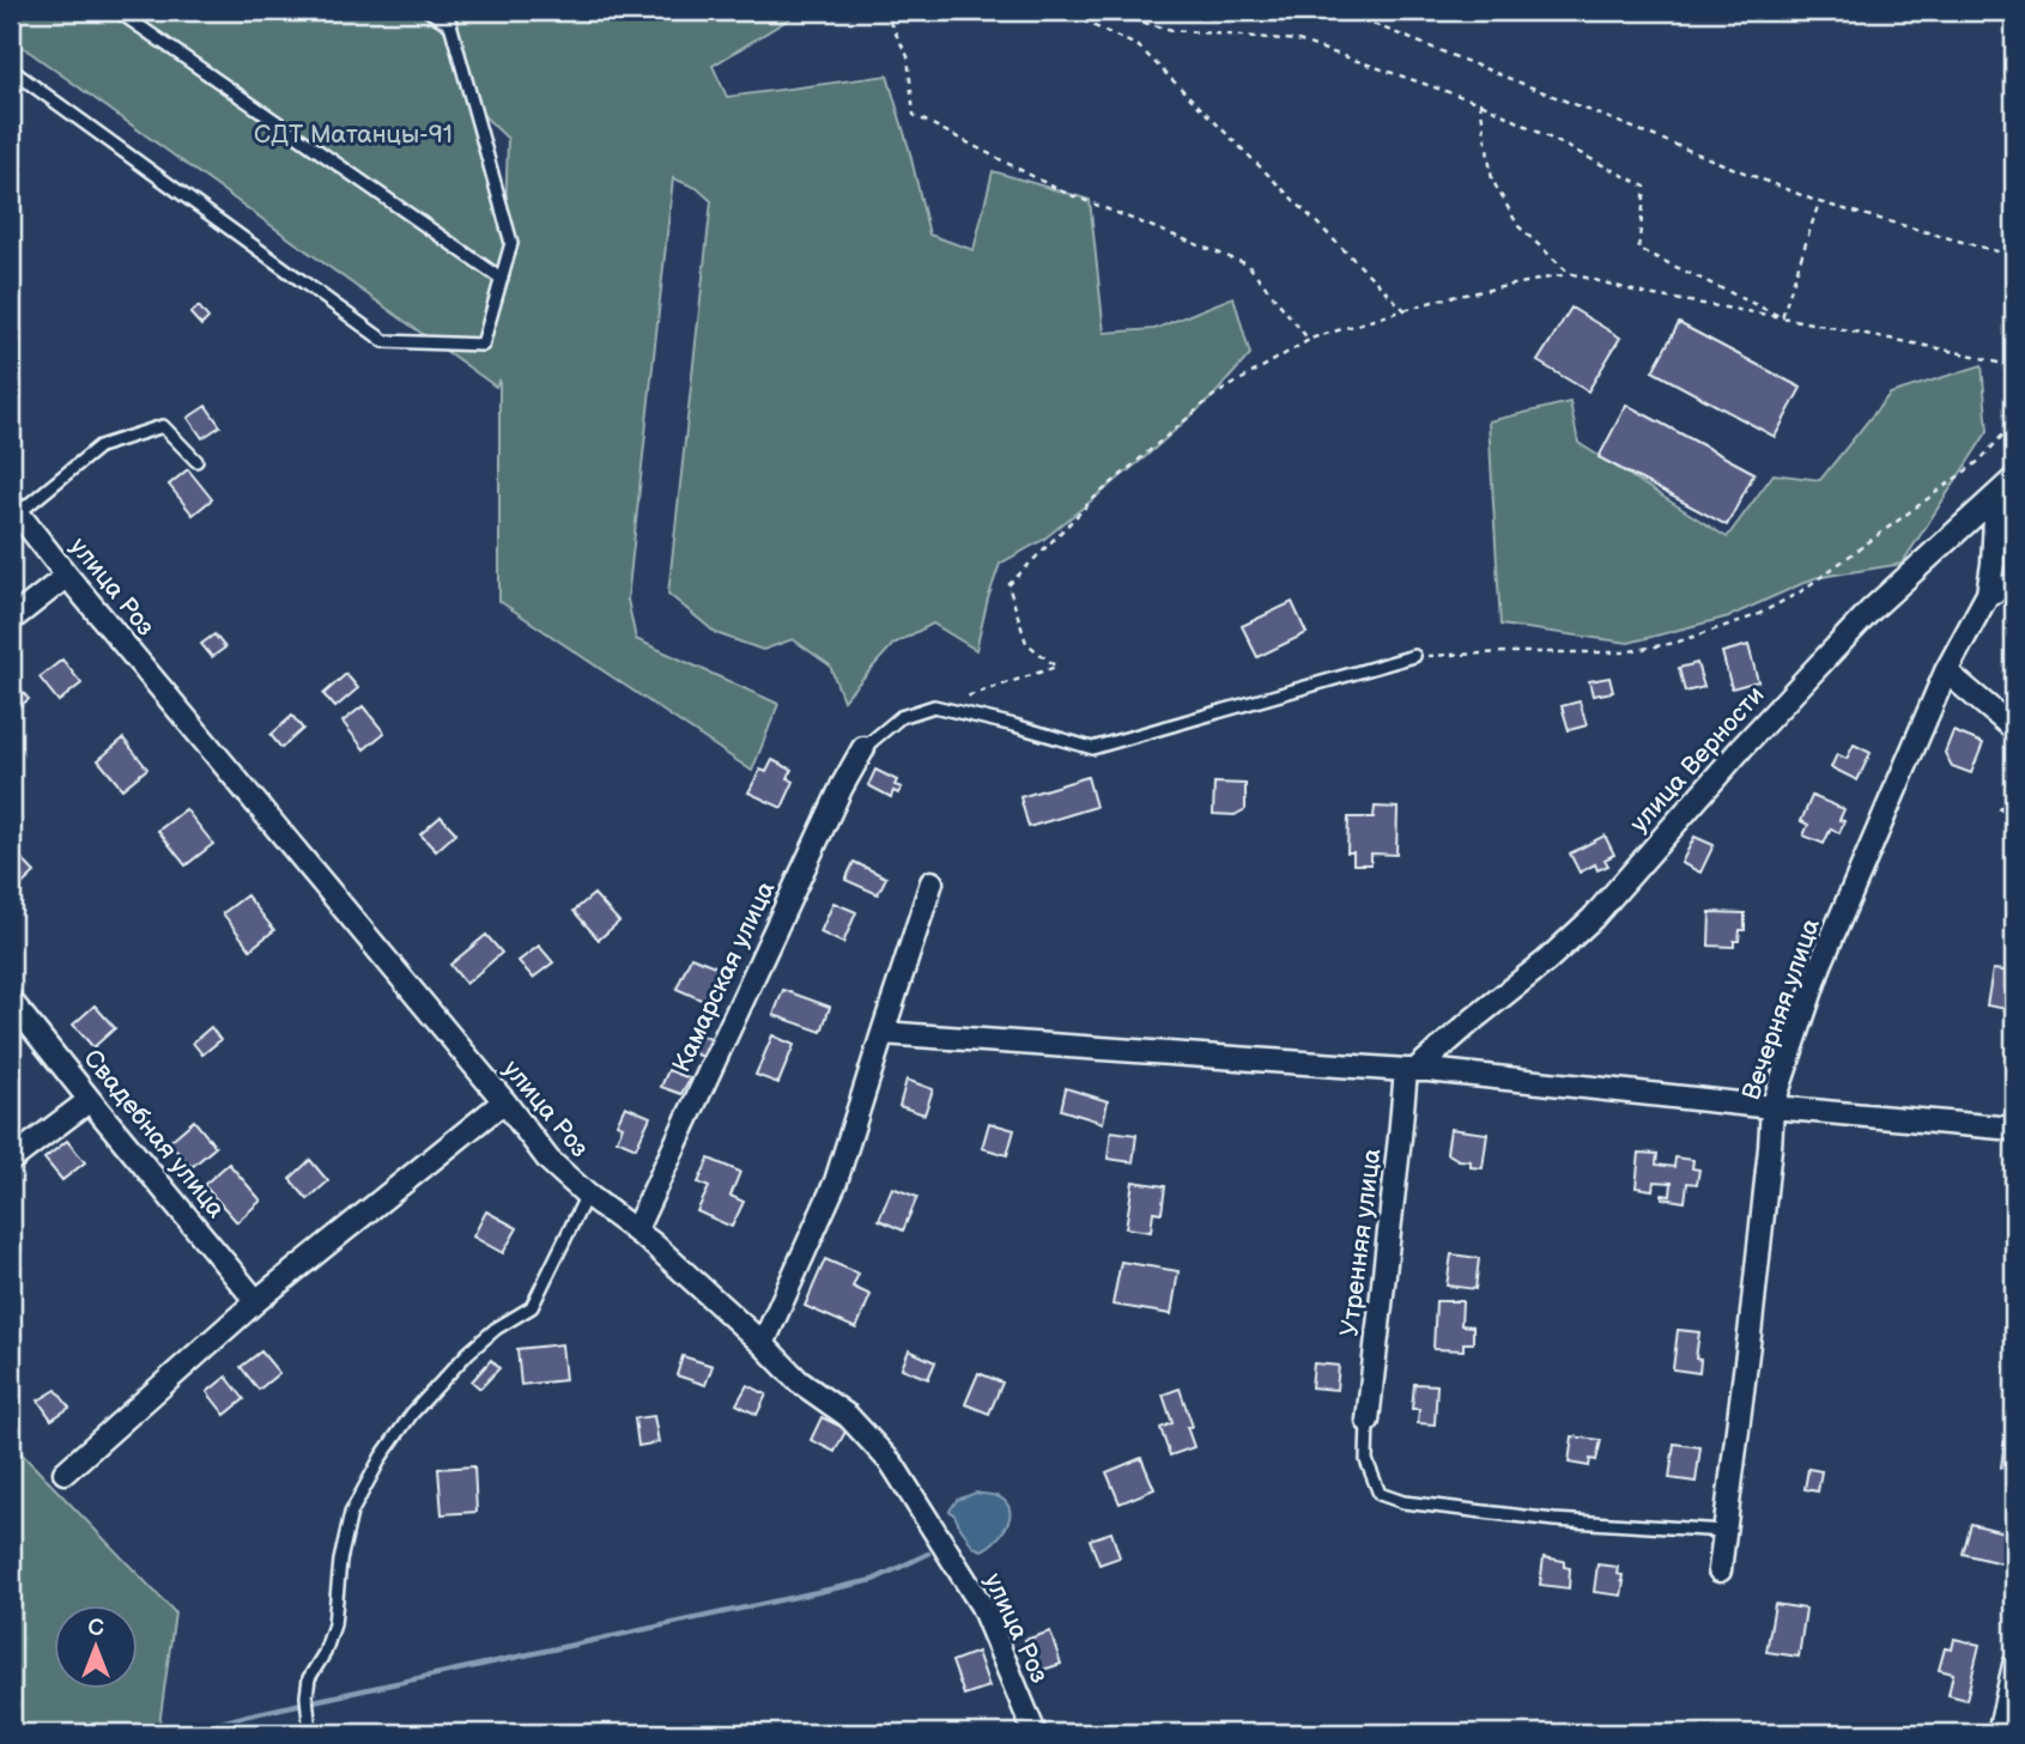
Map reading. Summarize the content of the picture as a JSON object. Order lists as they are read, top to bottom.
{
  "streets": {
    "street": [
      "улица Роз",
      "улица Верности",
      "Камарская улица",
      "Вечерняя улица",
      "Свадебная улица",
      "Утренняя улица"
    ]
  },
  "crossings": [
    ["улица Роз", "Камарская улица"],
    ["улица Верности", "Вечерняя улица"],
    ["улица Верности", "Утренняя улица"]
  ],
  "parks": ["СДТ Матанцы-91"],
  "north": "top"
}
